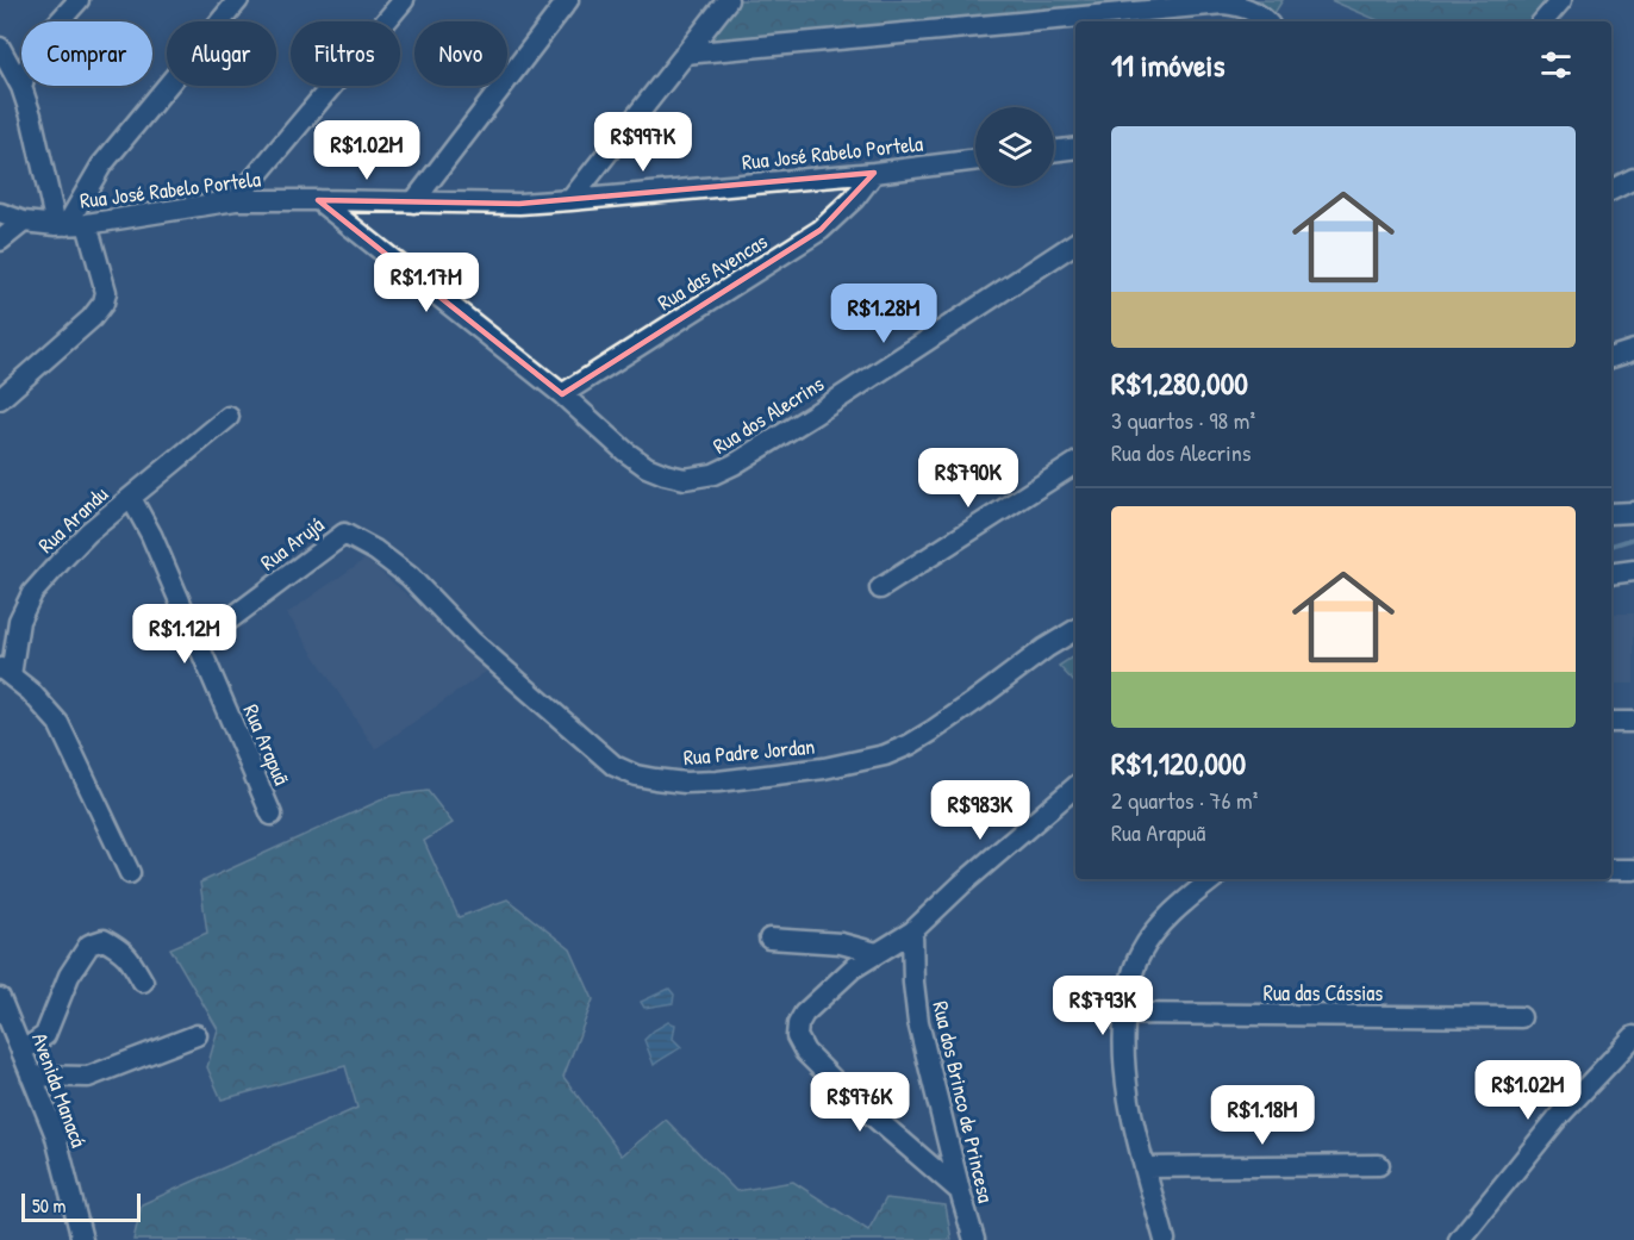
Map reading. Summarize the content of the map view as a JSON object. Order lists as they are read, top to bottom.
{
  "streets": {
    "street": [
      "Rua José Rabelo Portela",
      "Rua das Avencas",
      "Rua dos Alecrins",
      "Rua Arandu",
      "Rua Arujá",
      "Rua Arapuã",
      "Rua Padre Jordan",
      "Rua das Cássias",
      "Avenida Manacá",
      "Rua dos Brinco de Princesa"
    ]
  },
  "crossings": [
    ["Rua José Rabelo Portela", "Rua das Avencas"],
    ["Rua José Rabelo Portela", "Rua dos Alecrins"],
    ["Rua das Avencas", "Rua dos Alecrins"],
    ["Rua Arandu", "Rua Arapuã"],
    ["Rua Arujá", "Rua Arapuã"],
    ["Rua Arujá", "Rua Padre Jordan"]
  ],
  "scale_bar": "50 m",
  "page": {
    "chip": [
      "Comprar",
      "Alugar",
      "Filtros",
      "Novo"
    ],
    "heading": "11 imóveis",
    "list": [
      {
        "name": "R$1,280,000",
        "note": "3 quartos · 98 m² · Rua dos Alecrins"
      },
      {
        "name": "R$1,120,000",
        "note": "2 quartos · 76 m² · Rua Arapuã"
      }
    ],
    "price": [
      "R$997K",
      "R$1.02M",
      "R$1.17M",
      "R$1.28M",
      "R$790K",
      "R$1.12M",
      "R$983K",
      "R$793K",
      "R$1.02M",
      "R$976K",
      "R$1.18M"
    ],
    "scale": "50 m"
  }
}
